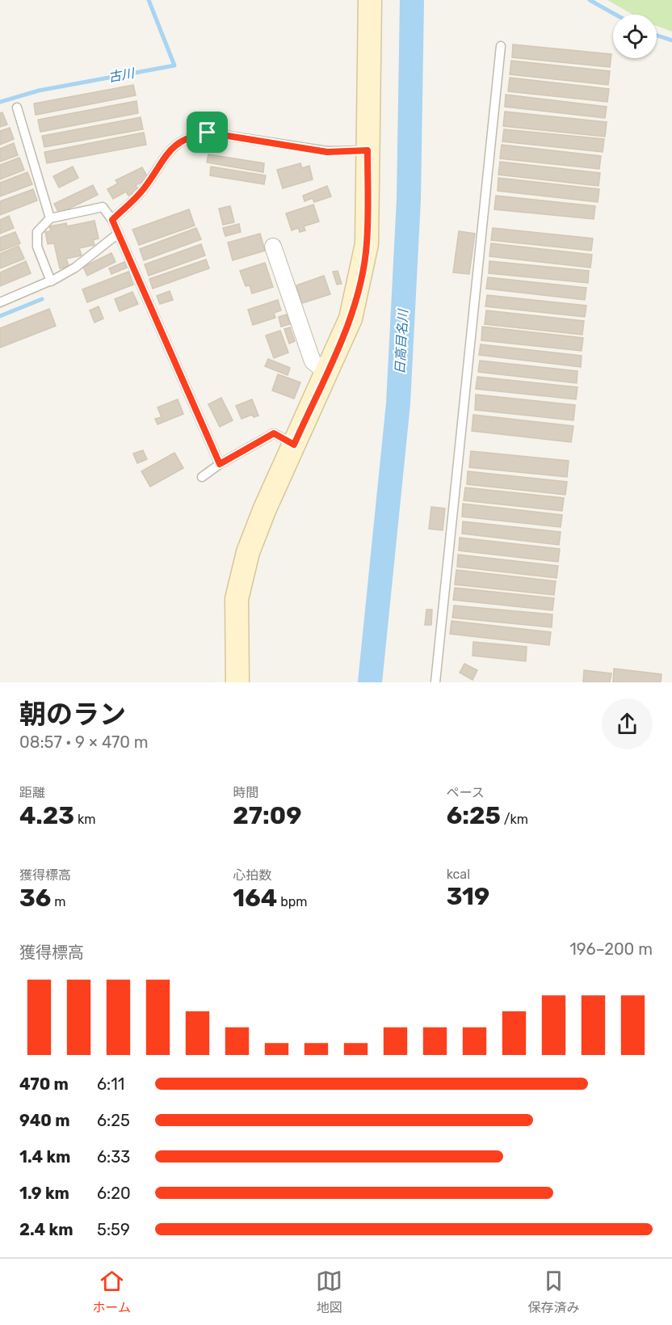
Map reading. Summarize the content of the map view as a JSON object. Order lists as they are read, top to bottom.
{
  "water": ["古川", "日高目名川"],
  "page": {
    "heading": ["朝のラン", "08:57 · 9 × 470 m"],
    "stats": [
      ["距離", "4.23 km"],
      ["時間", "27:09"],
      ["ペース", "6:25 /km"],
      ["獲得標高", "36 m"],
      ["心拍数", "164 bpm"],
      ["kcal", "319"]
    ],
    "chart": ["獲得標高", "196–200 m"],
    "list": [
      {
        "name": "470 m",
        "note": "6:11"
      },
      {
        "name": "940 m",
        "note": "6:25"
      },
      {
        "name": "1.4 km",
        "note": "6:33"
      },
      {
        "name": "1.9 km",
        "note": "6:20"
      },
      {
        "name": "2.4 km",
        "note": "5:59"
      }
    ],
    "tabs": ["ホーム", "地図", "保存済み"]
  }
}
